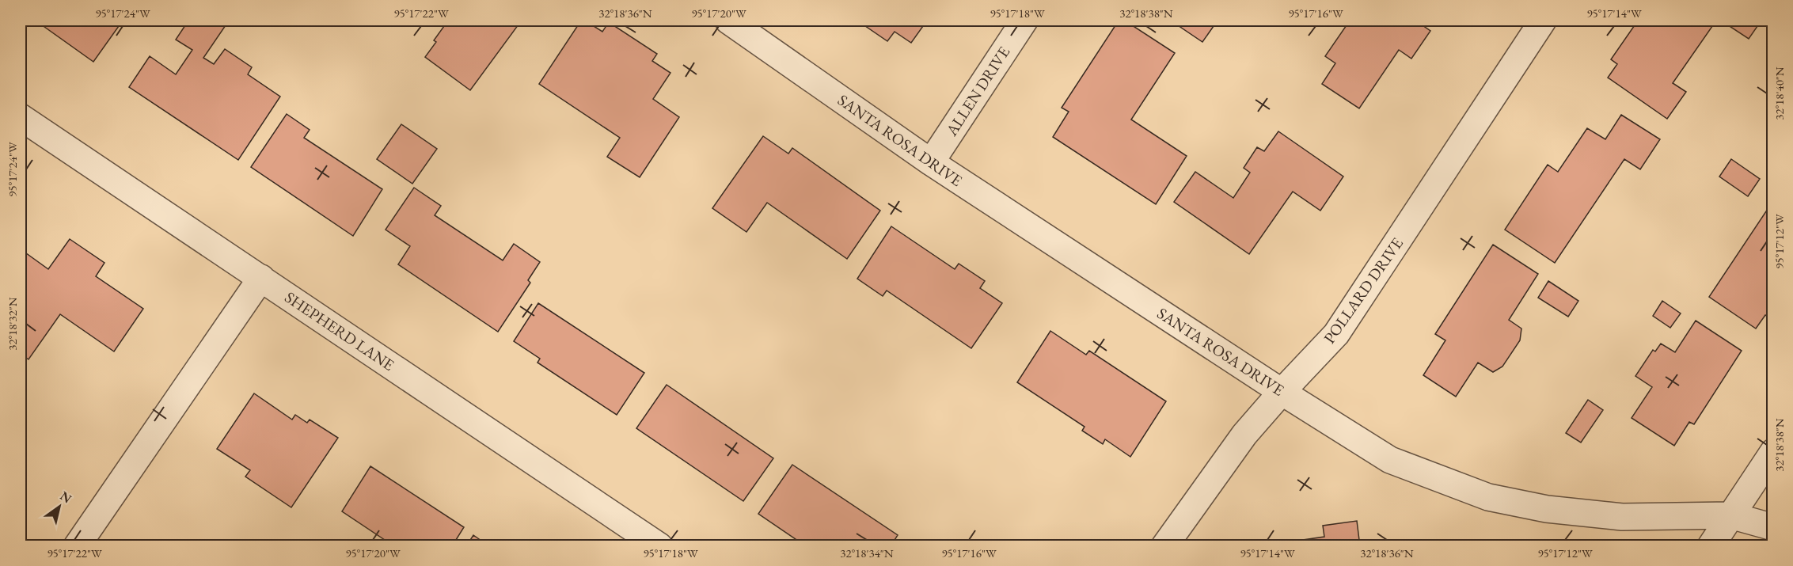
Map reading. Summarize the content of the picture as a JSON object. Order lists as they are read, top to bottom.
{
  "streets": {
    "street": [
      "ALLEN DRIVE",
      "SANTA ROSA DRIVE",
      "POLLARD DRIVE",
      "SHEPHERD LANE"
    ]
  },
  "crossings": [
    ["ALLEN DRIVE", "SANTA ROSA DRIVE"],
    ["SANTA ROSA DRIVE", "POLLARD DRIVE"]
  ],
  "north": "top right",
  "coordinates": [
    "95°17'24\"W",
    "95°17'22\"W",
    "32°18'36\"N",
    "95°17'20\"W",
    "95°17'18\"W",
    "32°18'38\"N",
    "95°17'16\"W",
    "95°17'14\"W",
    "32°18'40\"N",
    "95°17'12\"W",
    "32°18'32\"N",
    "32°18'34\"N"
  ]
}
